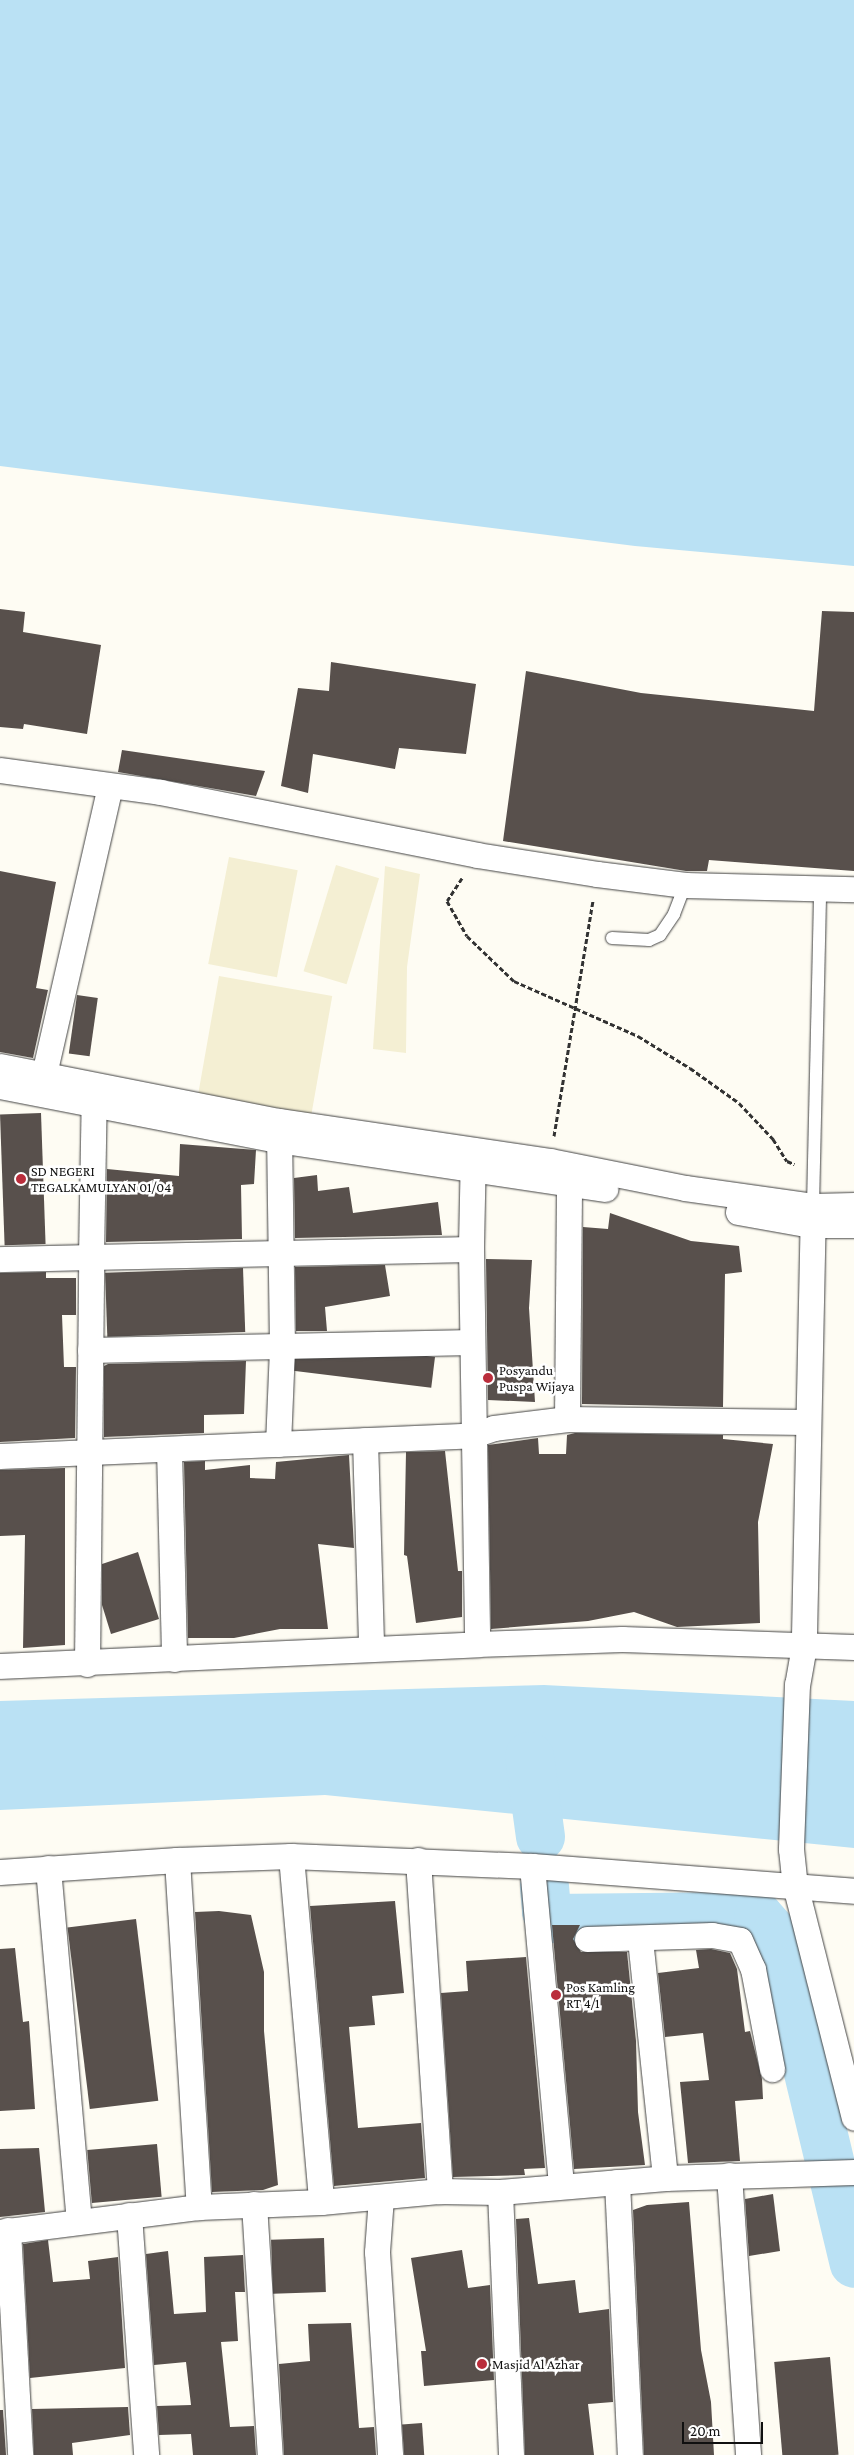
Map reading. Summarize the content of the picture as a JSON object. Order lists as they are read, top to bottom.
{
  "places": [
    "SD NEGERI TEGALKAMULYAN 01/04",
    "Posyandu Puspa Wijaya",
    "Pos Kamling RT 4/1",
    "Masjid Al Azhar"
  ],
  "scale_bar": "20 m"
}
